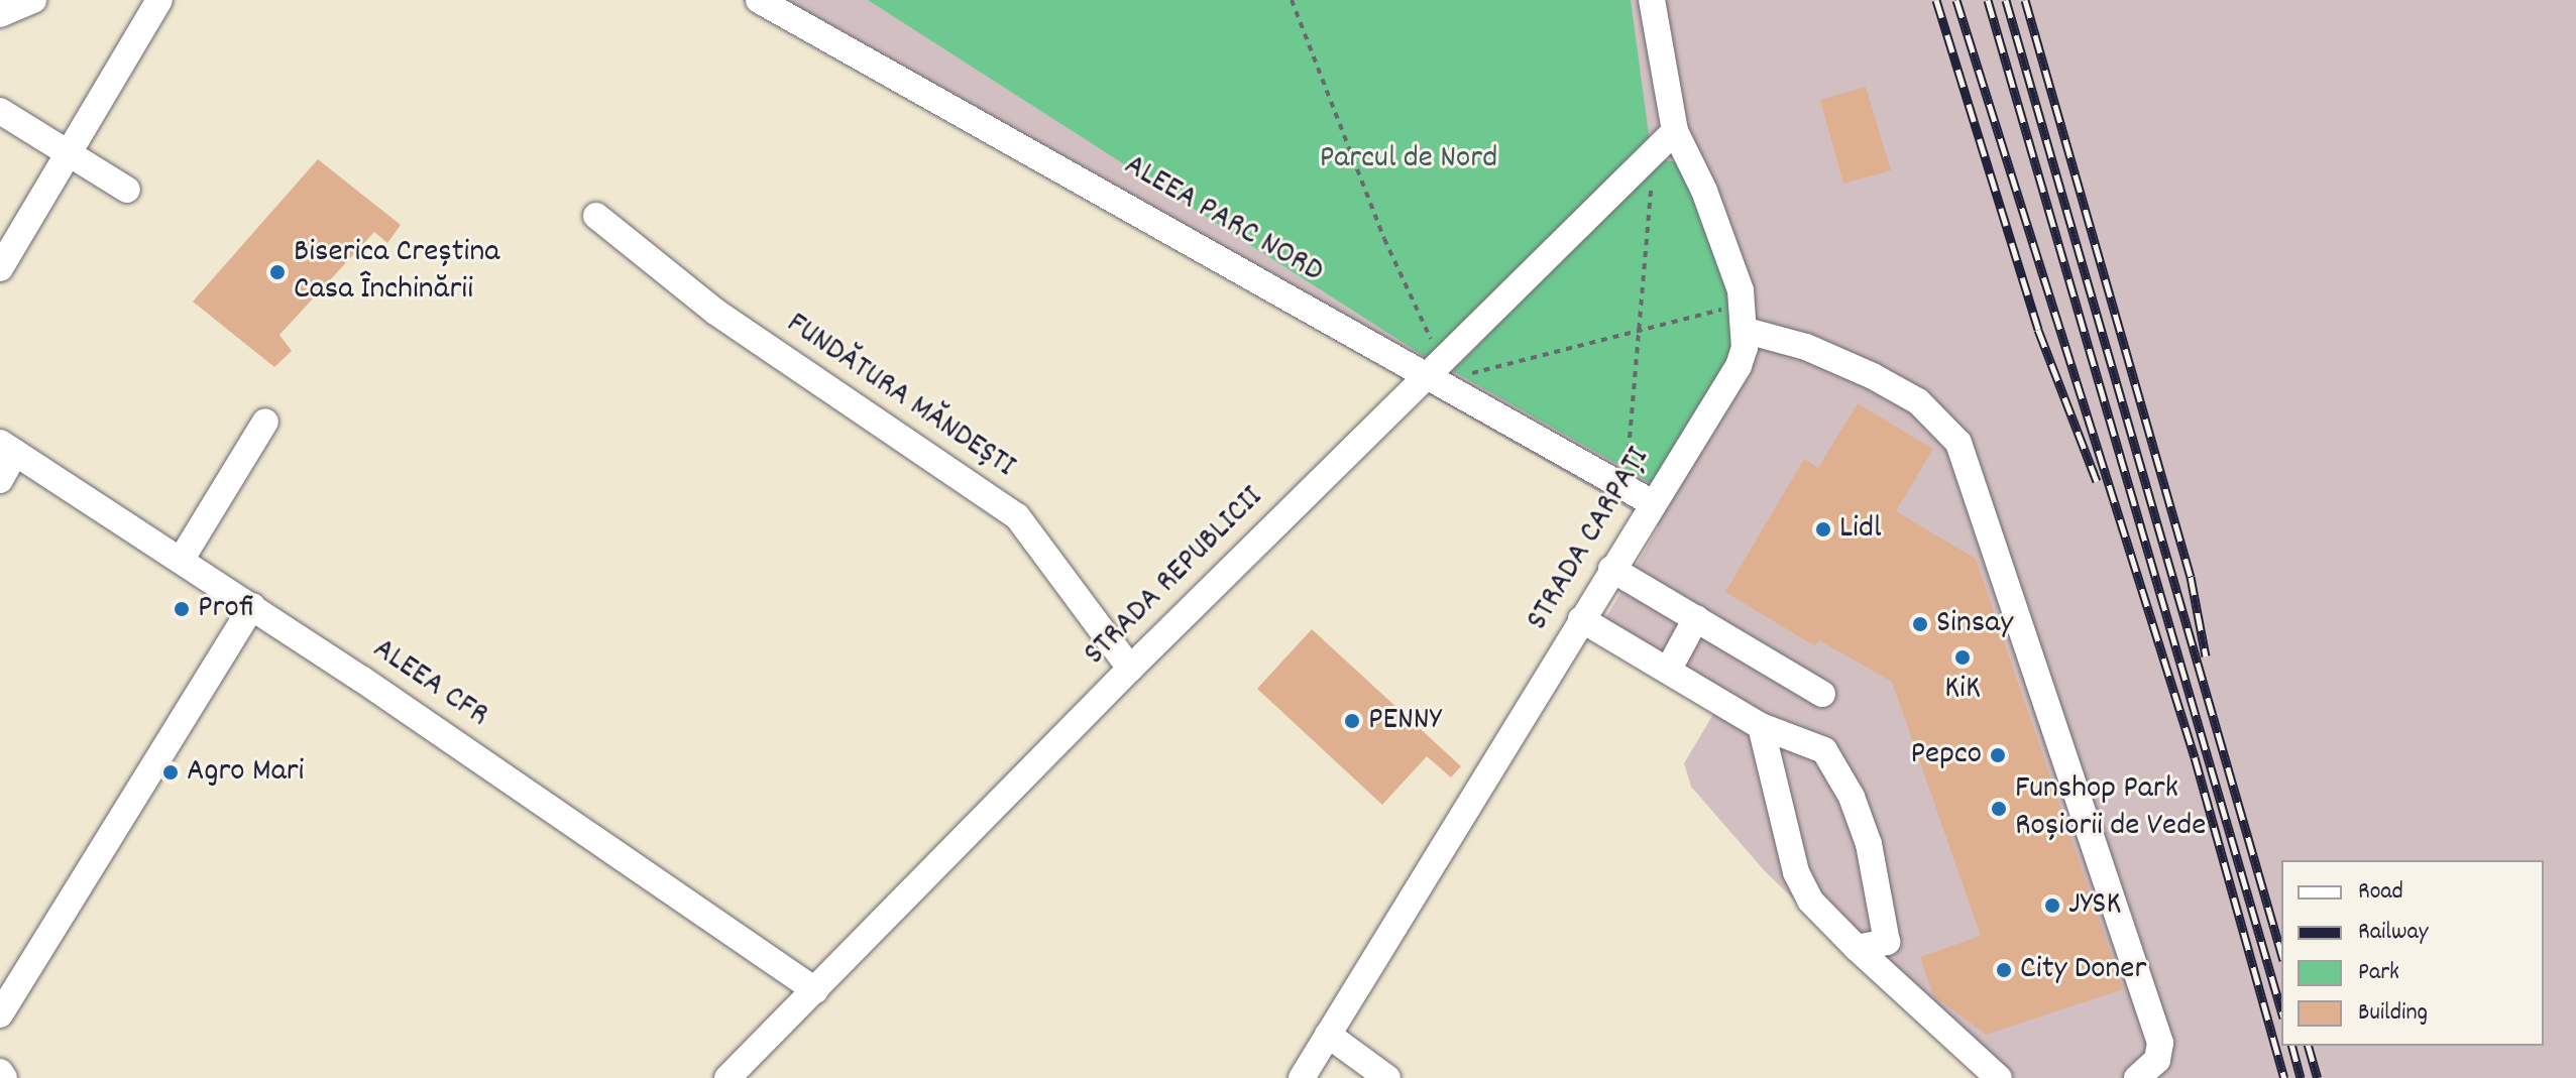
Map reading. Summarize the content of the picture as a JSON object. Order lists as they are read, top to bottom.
{
  "streets": {
    "street": [
      "ALEEA PARC NORD",
      "FUNDĂTURA MĂNDEȘTI",
      "STRADA CARPAȚI",
      "STRADA REPUBLICII",
      "ALEEA CFR"
    ]
  },
  "crossings": [
    ["ALEEA PARC NORD", "STRADA CARPAȚI"],
    ["ALEEA PARC NORD", "STRADA REPUBLICII"],
    ["FUNDĂTURA MĂNDEȘTI", "STRADA REPUBLICII"],
    ["STRADA CARPAȚI", "STRADA REPUBLICII"],
    ["STRADA REPUBLICII", "ALEEA CFR"]
  ],
  "parks": ["Parcul de Nord"],
  "places": [
    "Biserica Creștina Casa Închinării",
    "Lidl",
    "Profi",
    "Sinsay",
    "KiK",
    "PENNY",
    "Pepco",
    "Agro Mari",
    "Funshop Park Roșiorii de Vede",
    "JYSK",
    "City Doner"
  ],
  "legend": [
    "Road",
    "Railway",
    "Park",
    "Building"
  ]
}
